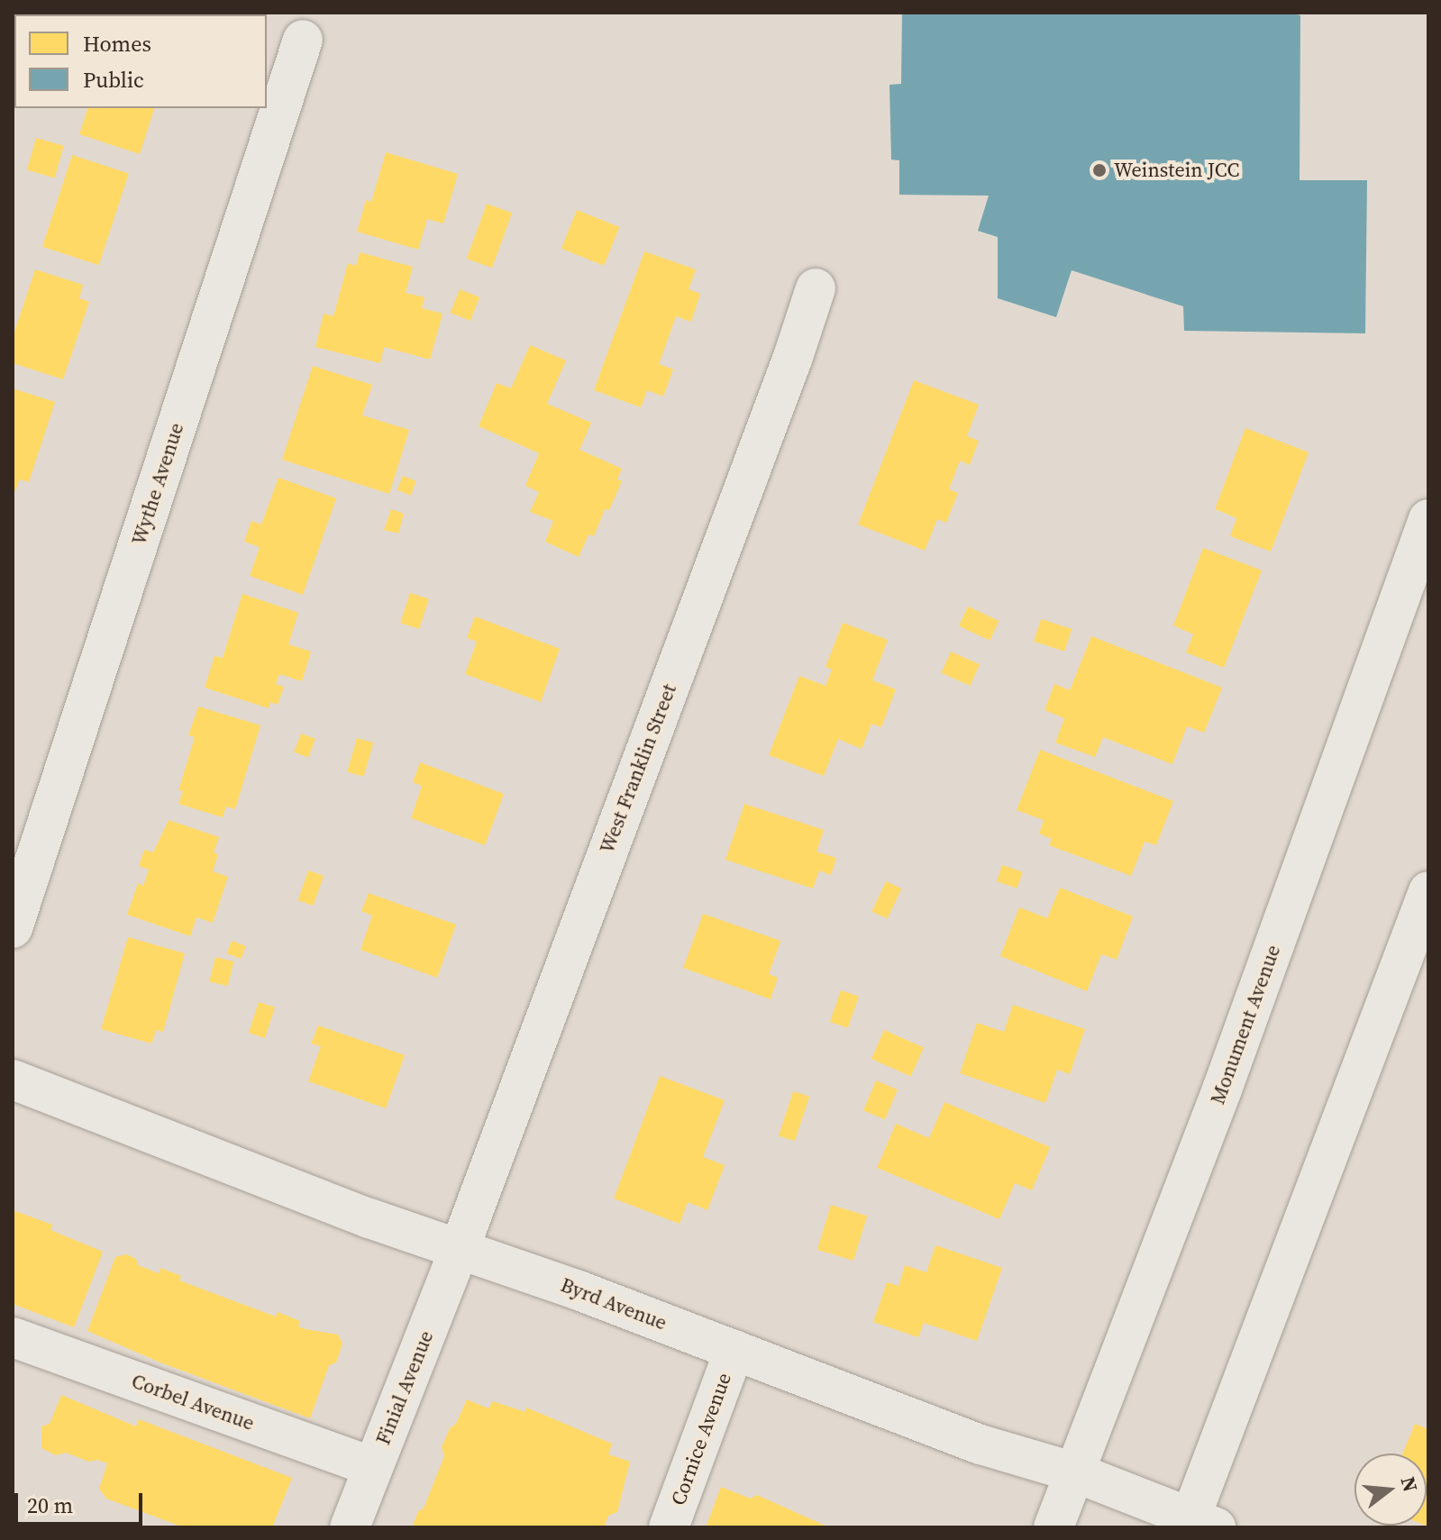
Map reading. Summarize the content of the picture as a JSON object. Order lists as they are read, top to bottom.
{
  "streets": {
    "street": [
      "Wythe Avenue",
      "West Franklin Street",
      "Monument Avenue",
      "Byrd Avenue",
      "Finial Avenue",
      "Corbel Avenue",
      "Cornice Avenue"
    ]
  },
  "crossings": [
    ["West Franklin Street", "Byrd Avenue"],
    ["West Franklin Street", "Finial Avenue"],
    ["Monument Avenue", "Byrd Avenue"],
    ["Byrd Avenue", "Finial Avenue"],
    ["Byrd Avenue", "Cornice Avenue"],
    ["Finial Avenue", "Corbel Avenue"]
  ],
  "places": ["Weinstein JCC"],
  "legend": ["Homes", "Public"],
  "scale_bar": "20 m",
  "north": "right"
}
